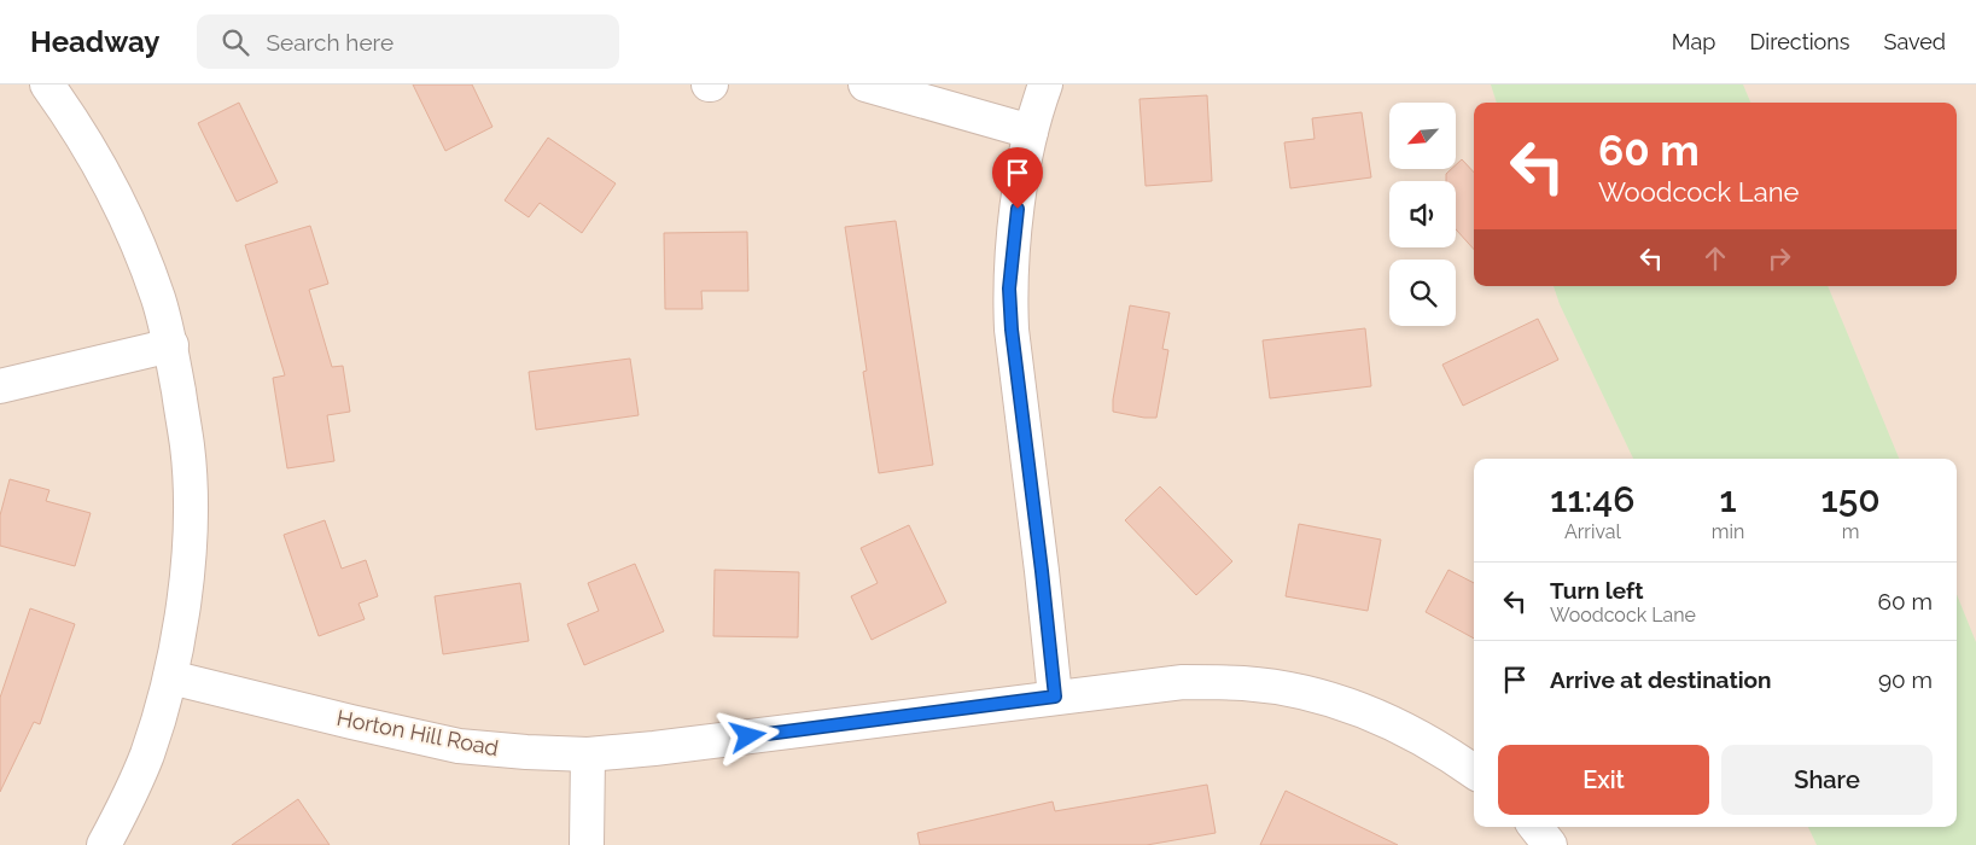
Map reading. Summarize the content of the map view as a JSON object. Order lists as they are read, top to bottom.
{
  "streets": {
    "street": ["Horton Hill Road"]
  },
  "north": "bottom left",
  "page": {
    "header": "Headway",
    "search": "Search here",
    "nav": ["Map", "Directions", "Saved"],
    "turn": ["60 m", "Woodcock Lane"],
    "eta": [
      "11:46",
      "Arrival",
      "1",
      "min",
      "150",
      "m"
    ],
    "list": [
      {
        "name": "Turn left",
        "note": "Woodcock Lane",
        "value": "60 m"
      },
      {
        "name": "Arrive at destination",
        "value": "90 m"
      }
    ],
    "buttons": ["Exit", "Share"]
  }
}
